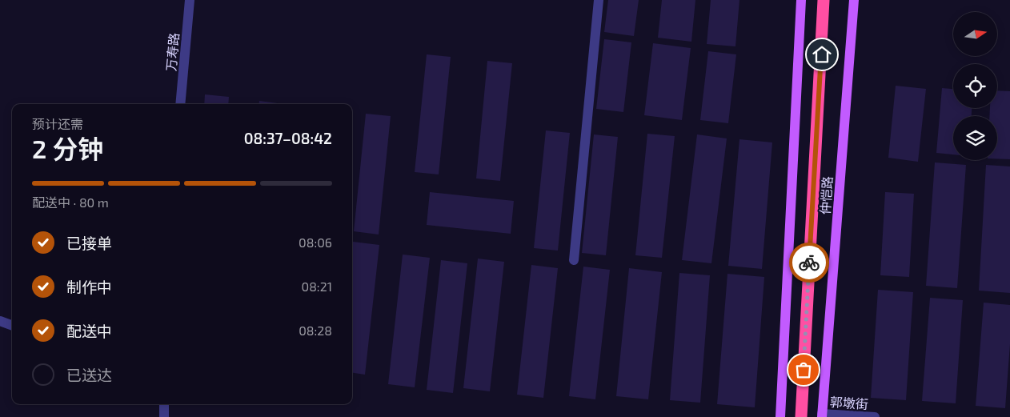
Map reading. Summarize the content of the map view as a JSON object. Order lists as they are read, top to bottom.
{
  "streets": {
    "main road": ["仲恺路"],
    "street": ["万寿路", "郭墩街"]
  },
  "crossings": [
    ["仲恺路", "郭墩街"]
  ],
  "north": "right",
  "page": {
    "heading": ["2 分钟", "预计还需", "08:37–08:42"],
    "bar": "配送中 · 80 m",
    "list": [
      ["已接单", "08:06"],
      ["制作中", "08:21"],
      ["配送中", "08:28"],
      "已送达"
    ]
  }
}
